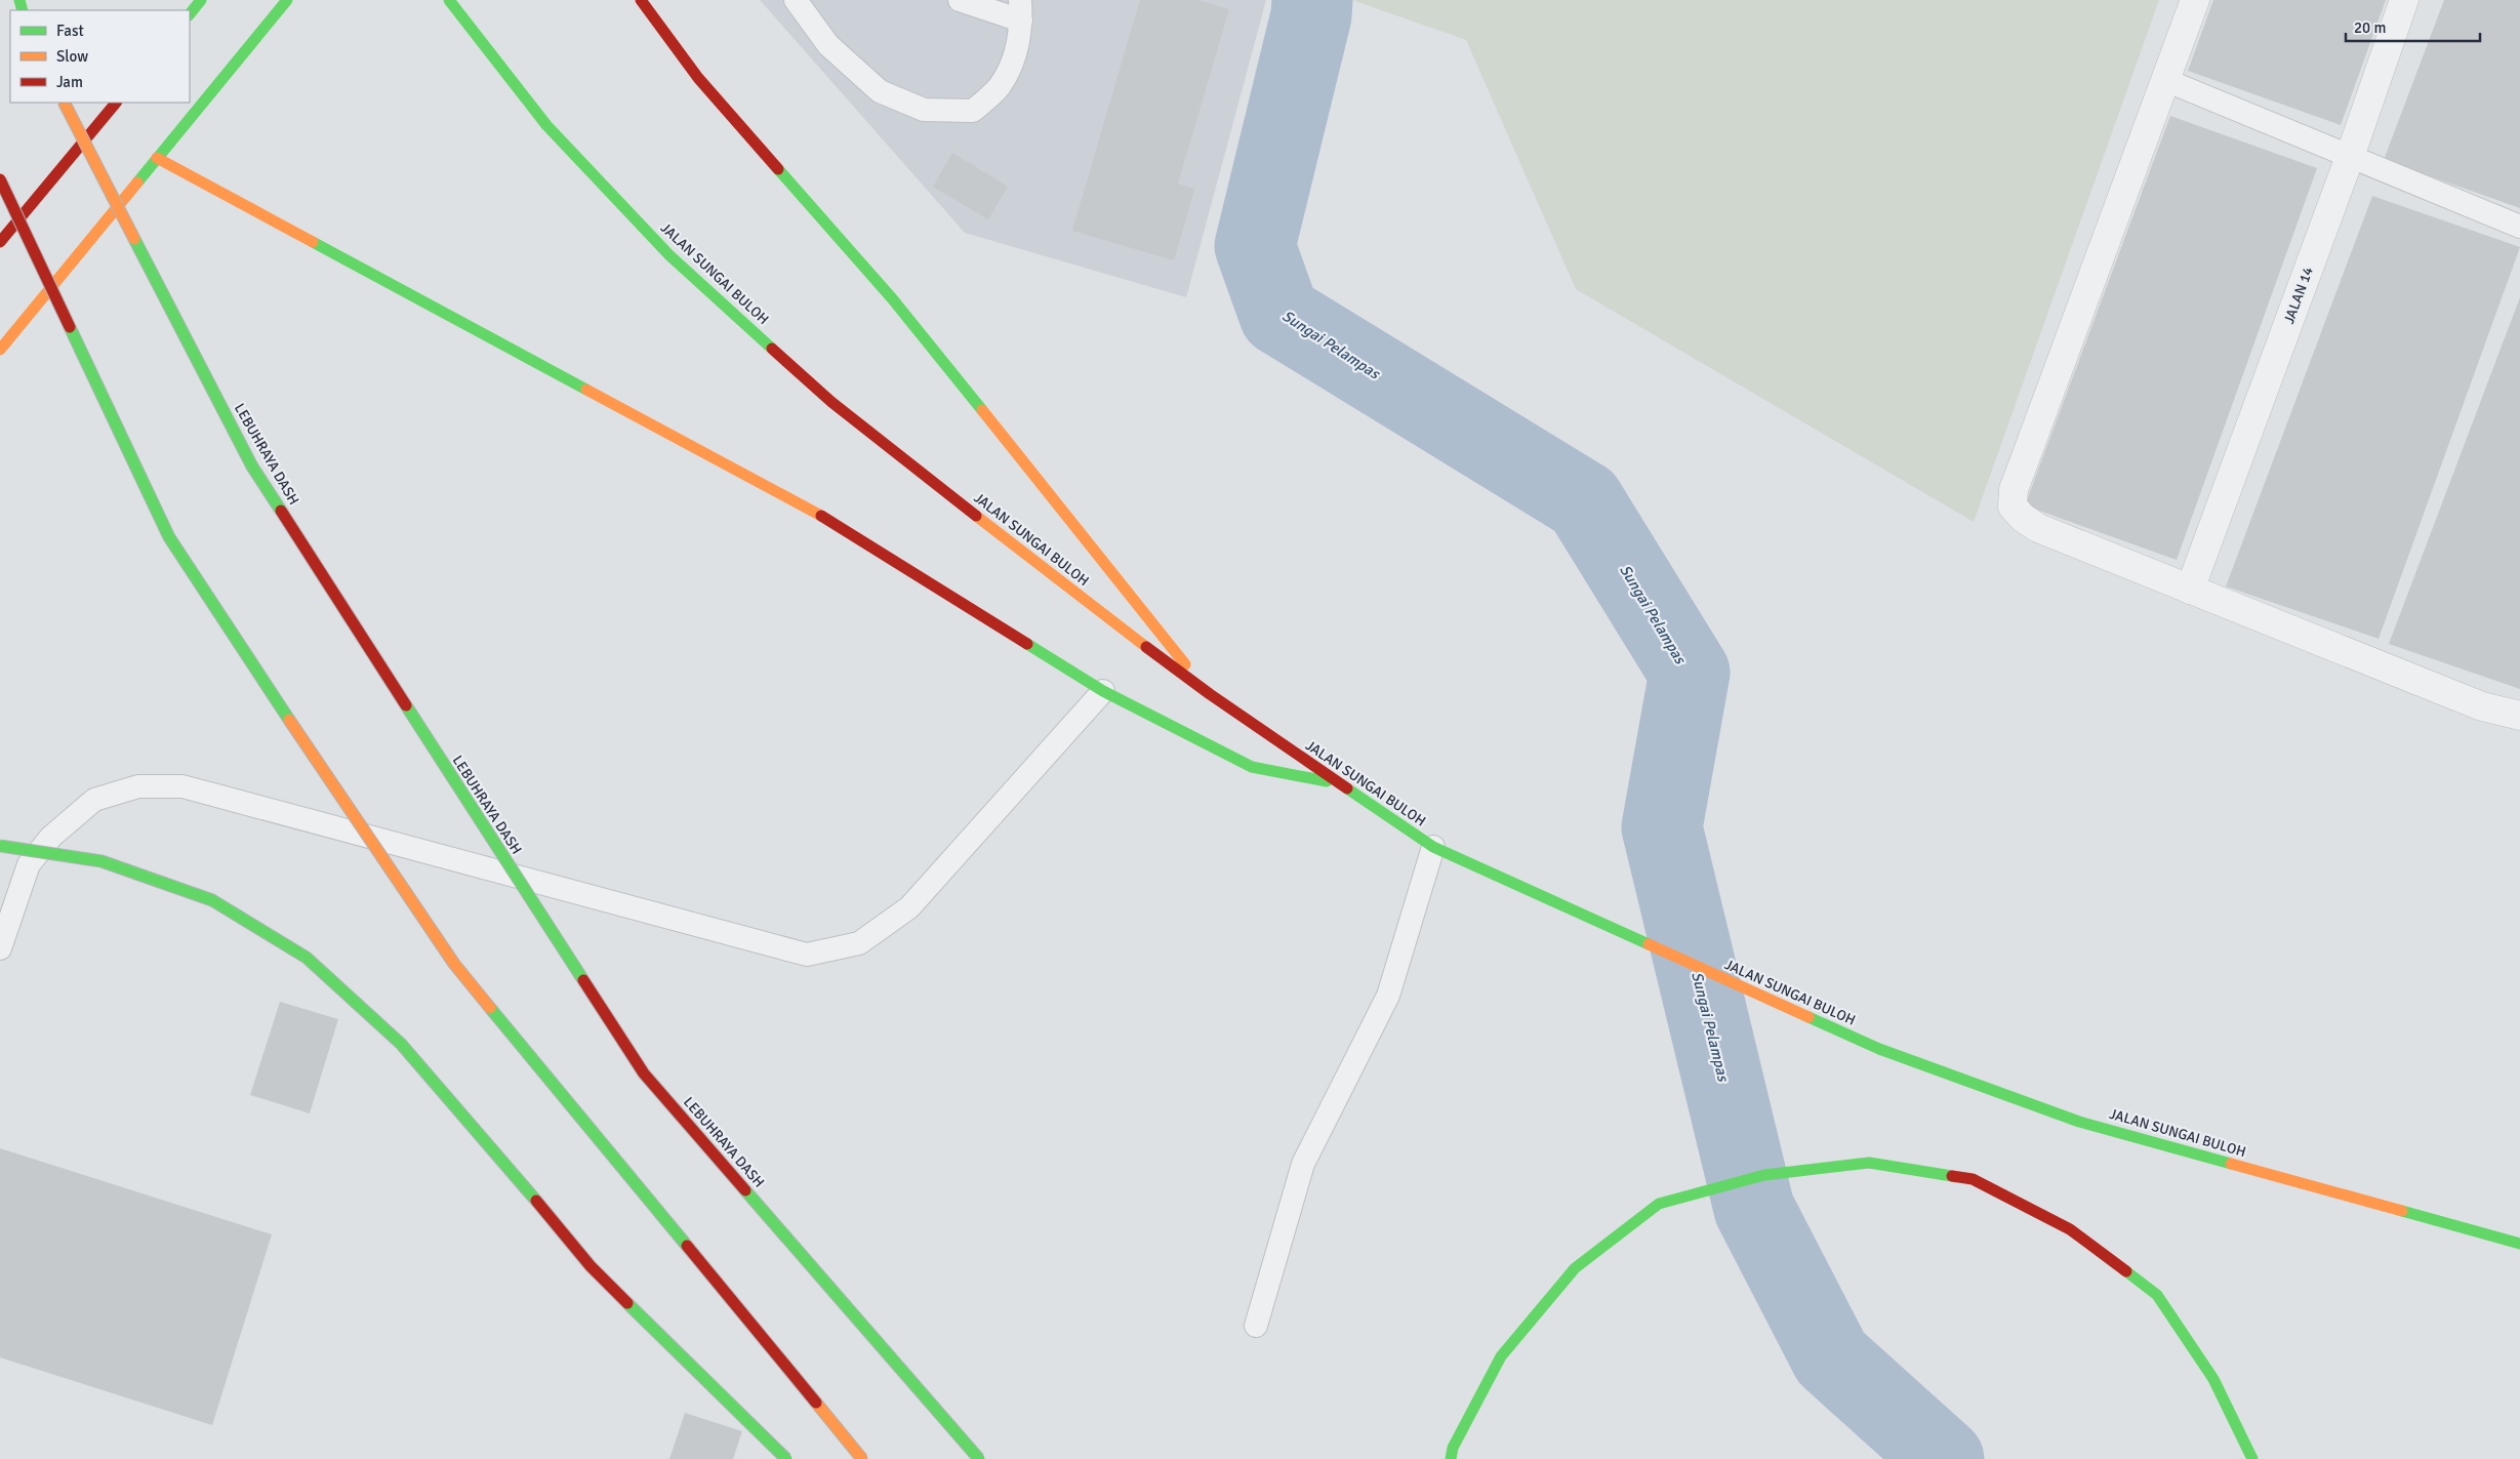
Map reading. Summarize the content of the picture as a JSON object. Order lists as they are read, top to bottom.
{
  "streets": {
    "main road": ["JALAN SUNGAI BULOH", "LEBUHRAYA DASH"],
    "street": ["JALAN 14"]
  },
  "water": ["Sungai Pelampas"],
  "legend": ["Fast", "Slow", "Jam"],
  "scale_bar": "20 m"
}
